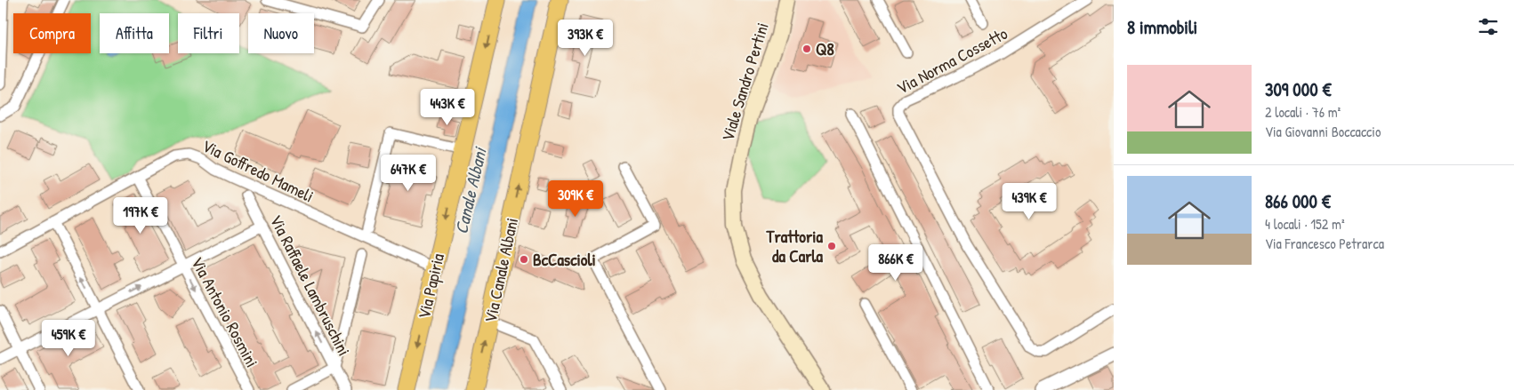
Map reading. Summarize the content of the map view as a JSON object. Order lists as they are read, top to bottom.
{
  "streets": {
    "main road": ["Viale Sandro Pertini", "Via Canale Albani", "Via Papiria"],
    "street": [
      "Via Norma Cossetto",
      "Via Goffredo Mameli",
      "Via Raffaele Lambruschini",
      "Via Antonio Rosmini"
    ]
  },
  "crossings": [
    ["Via Goffredo Mameli", "Via Papiria"],
    ["Via Goffredo Mameli", "Via Antonio Rosmini"]
  ],
  "one_way": [
    "Via Canale Albani",
    "Via Raffaele Lambruschini",
    "Via Papiria",
    "Via Antonio Rosmini"
  ],
  "water": ["Canale Albani"],
  "places": ["Q8", "Trattoria da Carla", "BcCascioli"],
  "page": {
    "heading": "8 immobili",
    "chip": [
      "Compra",
      "Affitta",
      "Filtri",
      "Nuovo"
    ],
    "price": [
      "393K €",
      "443K €",
      "647K €",
      "309K €",
      "439K €",
      "197K €",
      "866K €",
      "459K €"
    ],
    "list": [
      {
        "name": "309 000 €",
        "note": "2 locali · 76 m² · Via Giovanni Boccaccio"
      },
      {
        "name": "866 000 €",
        "note": "4 locali · 152 m² · Via Francesco Petrarca"
      }
    ]
  }
}
